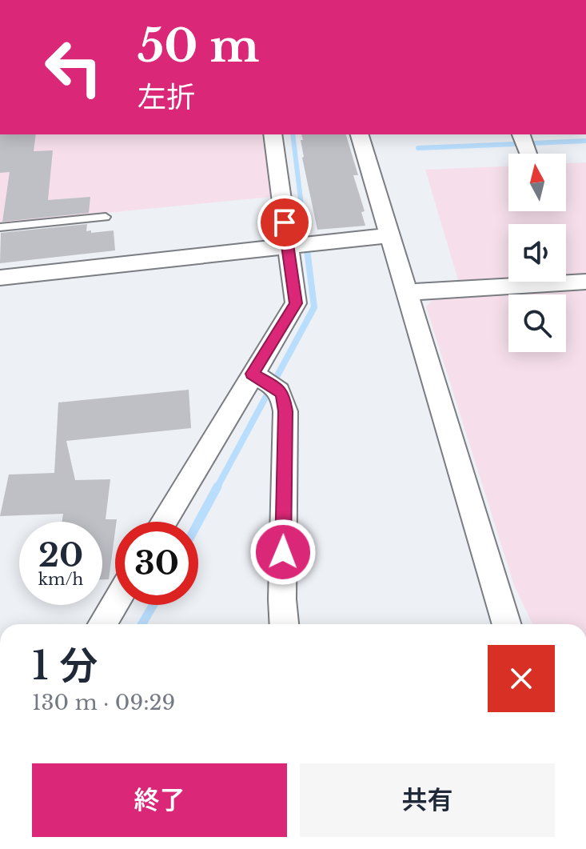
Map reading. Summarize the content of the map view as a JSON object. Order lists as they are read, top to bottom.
{
  "north": "top",
  "page": {
    "turn": ["50 m", "左折"],
    "speed": "20 km/h",
    "limit": "30",
    "heading": ["1 分", "130 m · 09:29"],
    "buttons": ["終了", "共有"]
  }
}
